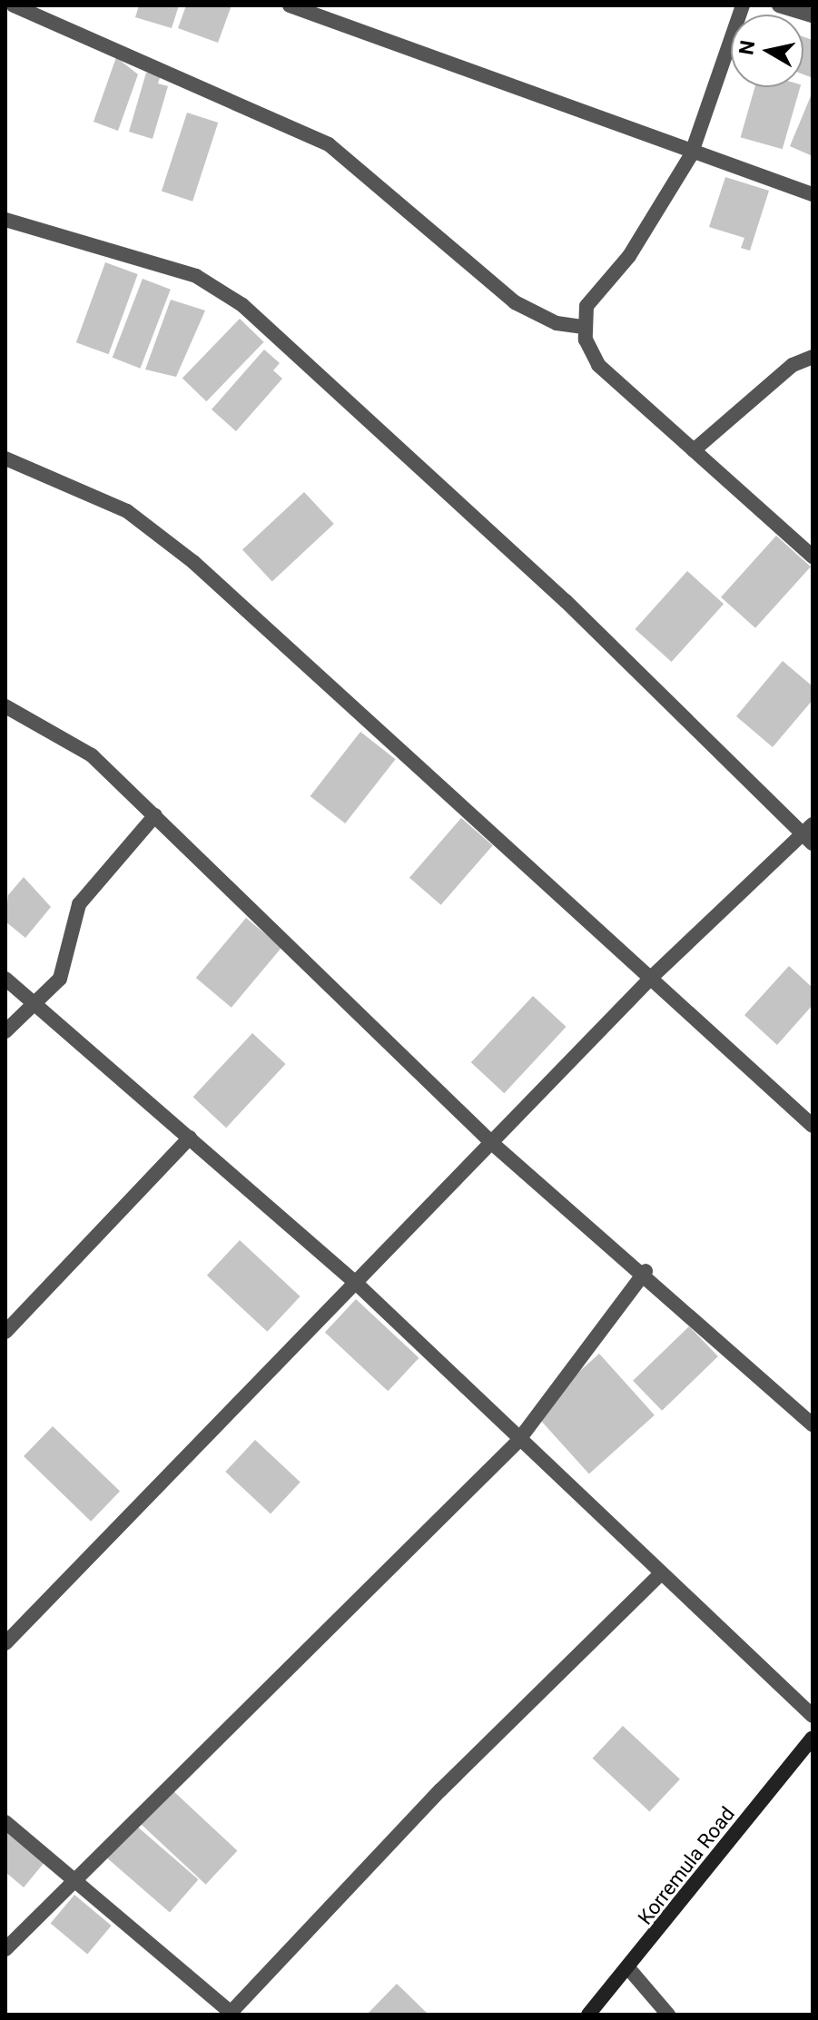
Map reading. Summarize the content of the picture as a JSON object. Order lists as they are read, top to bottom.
{
  "streets": {
    "street": ["Korremula Road"]
  },
  "north": "left"
}
